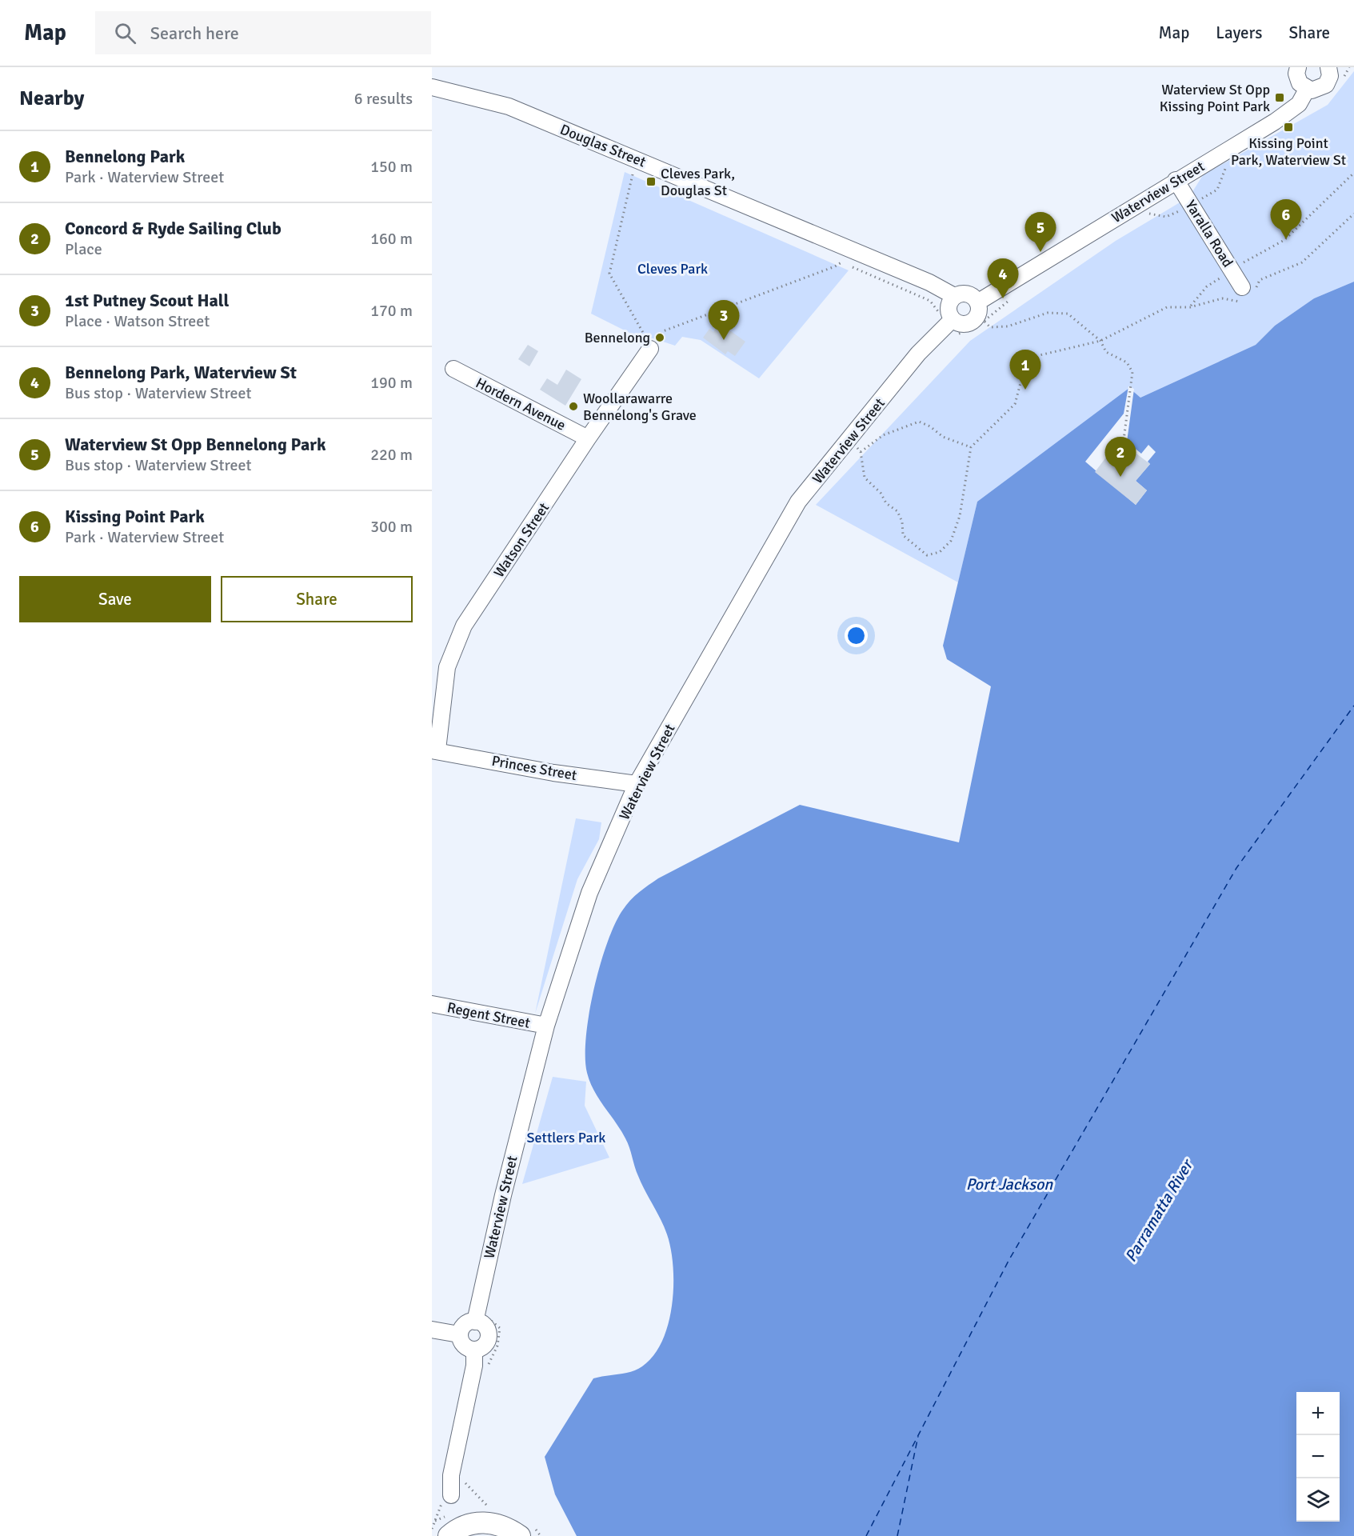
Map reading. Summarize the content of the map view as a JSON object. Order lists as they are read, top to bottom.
{
  "streets": {
    "street": [
      "Douglas Street",
      "Waterview Street",
      "Yaralla Road",
      "Hordern Avenue",
      "Watson Street",
      "Princes Street",
      "Regent Street"
    ]
  },
  "crossings": [
    ["Douglas Street", "Waterview Street"],
    ["Waterview Street", "Yaralla Road"],
    ["Waterview Street", "Princes Street"],
    ["Waterview Street", "Regent Street"],
    ["Hordern Avenue", "Watson Street"],
    ["Watson Street", "Princes Street"]
  ],
  "water": ["Port Jackson", "Parramatta River"],
  "parks": ["Cleves Park", "Settlers Park"],
  "places": {
    "transit": ["Waterview St Opp Kissing Point Park", "Kissing Point Park, Waterview St", "Cleves Park, Douglas St"],
    "other": ["Bennelong", "Woollarawarre Bennelong's Grave"]
  },
  "page": {
    "header": "Map",
    "search": "Search here",
    "nav": ["Map", "Layers", "Share"],
    "heading": ["Nearby", "6 results"],
    "list": [
      {
        "mark": "1",
        "name": "Bennelong Park",
        "note": "Park · Waterview Street",
        "value": "150 m"
      },
      {
        "mark": "2",
        "name": "Concord & Ryde Sailing Club",
        "note": "Place",
        "value": "160 m"
      },
      {
        "mark": "3",
        "name": "1st Putney Scout Hall",
        "note": "Place · Watson Street",
        "value": "170 m"
      },
      {
        "mark": "4",
        "name": "Bennelong Park, Waterview St",
        "note": "Bus stop · Waterview Street",
        "value": "190 m"
      },
      {
        "mark": "5",
        "name": "Waterview St Opp Bennelong Park",
        "note": "Bus stop · Waterview Street",
        "value": "220 m"
      },
      {
        "mark": "6",
        "name": "Kissing Point Park",
        "note": "Park · Waterview Street",
        "value": "300 m"
      }
    ],
    "pins": [
      "6",
      "5",
      "4",
      "3",
      "1",
      "2"
    ],
    "buttons": ["Save", "Share"],
    "map_buttons": ["+", "−"]
  }
}
